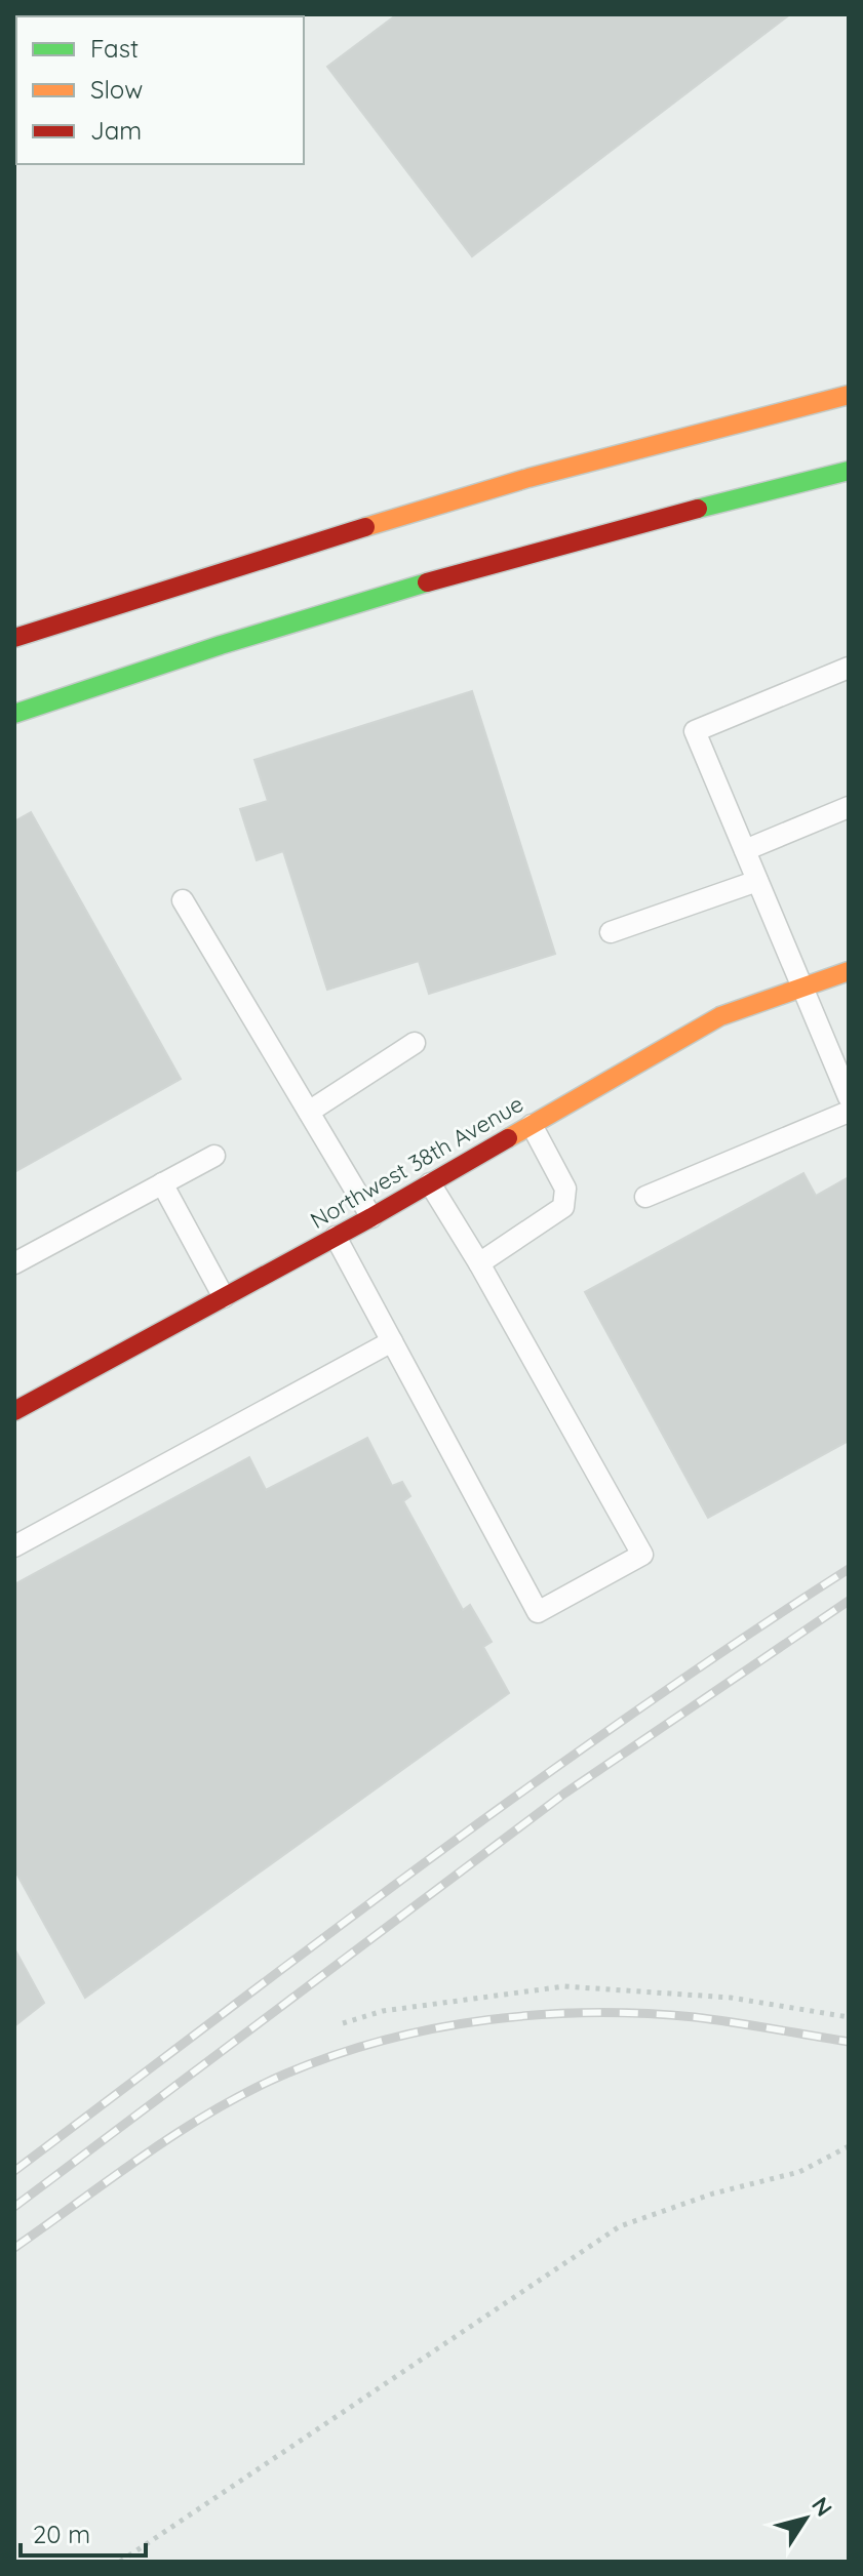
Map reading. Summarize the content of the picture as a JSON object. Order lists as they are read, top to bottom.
{
  "streets": {
    "main road": ["Northwest 38th Avenue"]
  },
  "legend": ["Fast", "Slow", "Jam"],
  "scale_bar": "20 m",
  "north": "top right"
}
